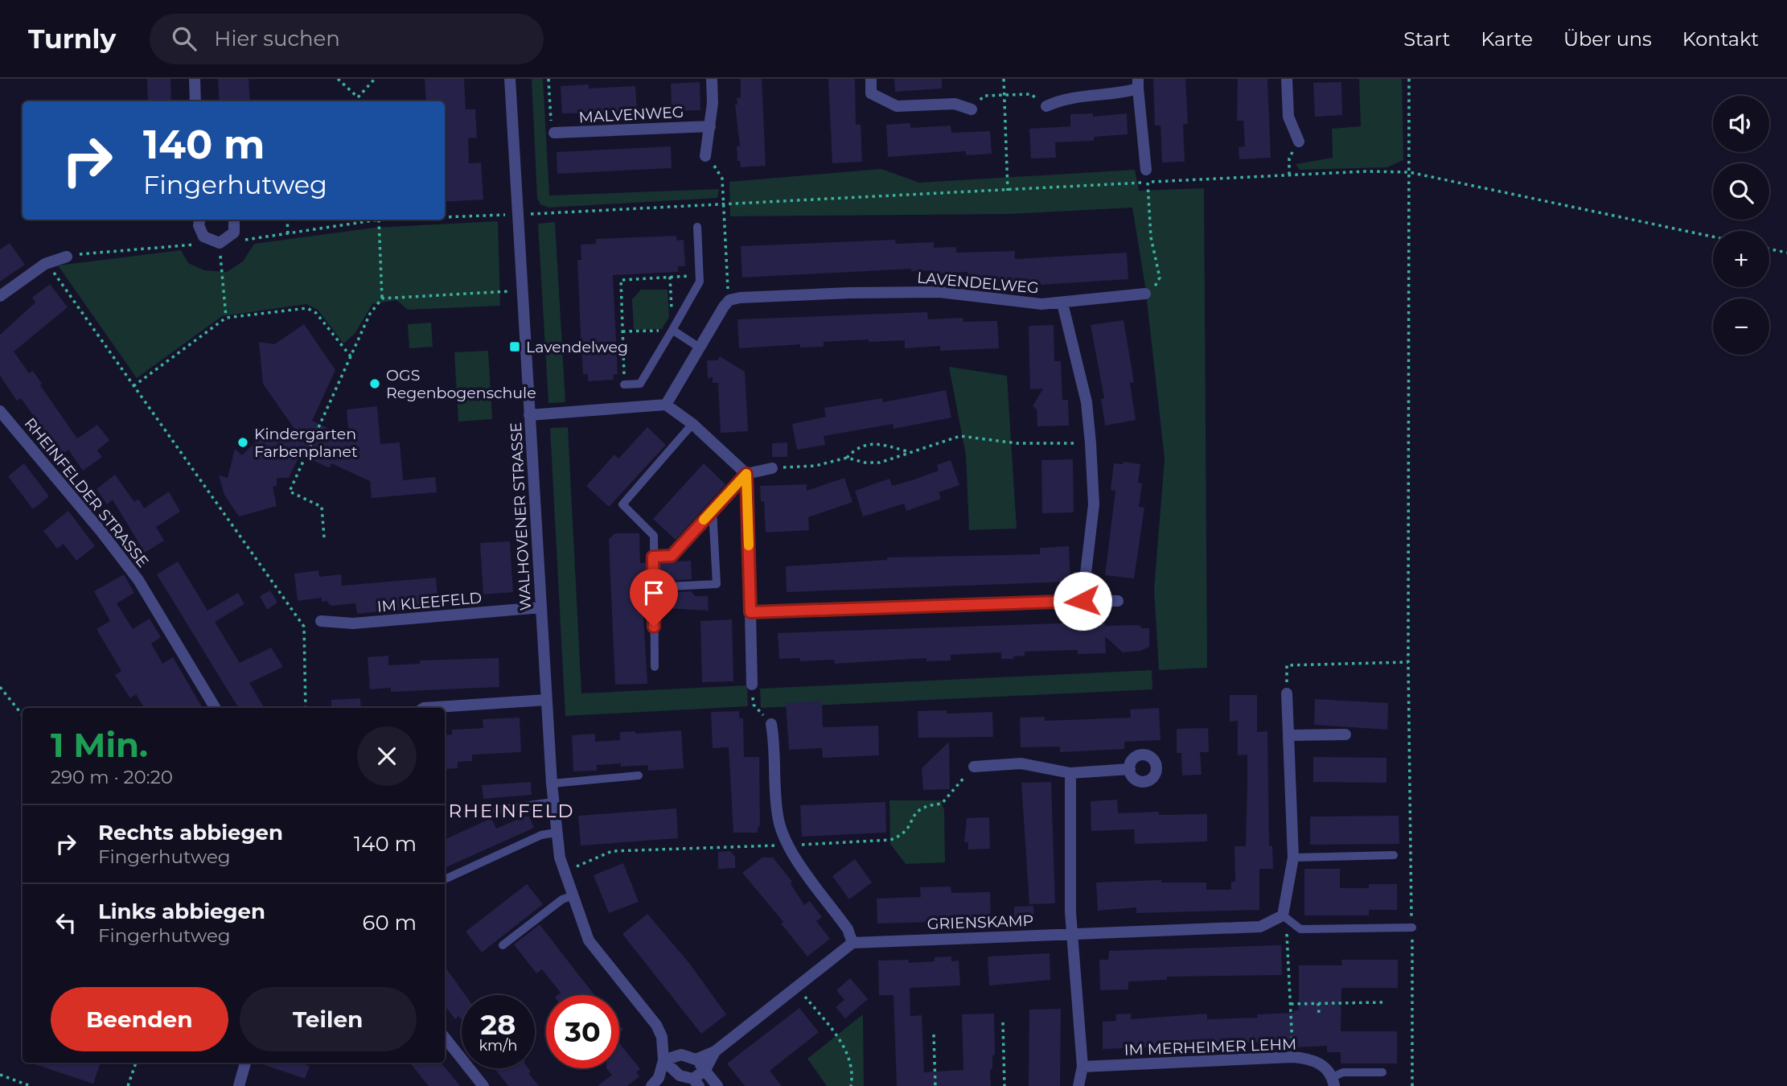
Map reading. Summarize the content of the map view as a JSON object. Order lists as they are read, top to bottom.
{
  "streets": {
    "street": [
      "MALVENWEG",
      "LAVENDELWEG",
      "RHEINFELDER STRASSE",
      "WALHOVENER STRASSE",
      "IM KLEEFELD",
      "GRIENSKAMP",
      "IM MERHEIMER LEHM"
    ]
  },
  "crossings": [
    ["WALHOVENER STRASSE", "IM KLEEFELD"]
  ],
  "districts": ["RHEINFELD"],
  "places": {
    "transit": ["Lavendelweg"],
    "other": ["OGS Regenbogenschule", "Kindergarten Farbenplanet"]
  },
  "page": {
    "header": "Turnly",
    "search": "Hier suchen",
    "nav": [
      "Start",
      "Karte",
      "Über uns",
      "Kontakt"
    ],
    "map_buttons": ["+", "−"],
    "turn": ["140 m", "Fingerhutweg"],
    "heading": ["1 Min.", "290 m · 20:20"],
    "list": [
      {
        "name": "Rechts abbiegen",
        "note": "Fingerhutweg",
        "value": "140 m"
      },
      {
        "name": "Links abbiegen",
        "note": "Fingerhutweg",
        "value": "60 m"
      }
    ],
    "buttons": ["Beenden", "Teilen"],
    "speed": "28 km/h",
    "limit": "30"
  }
}
